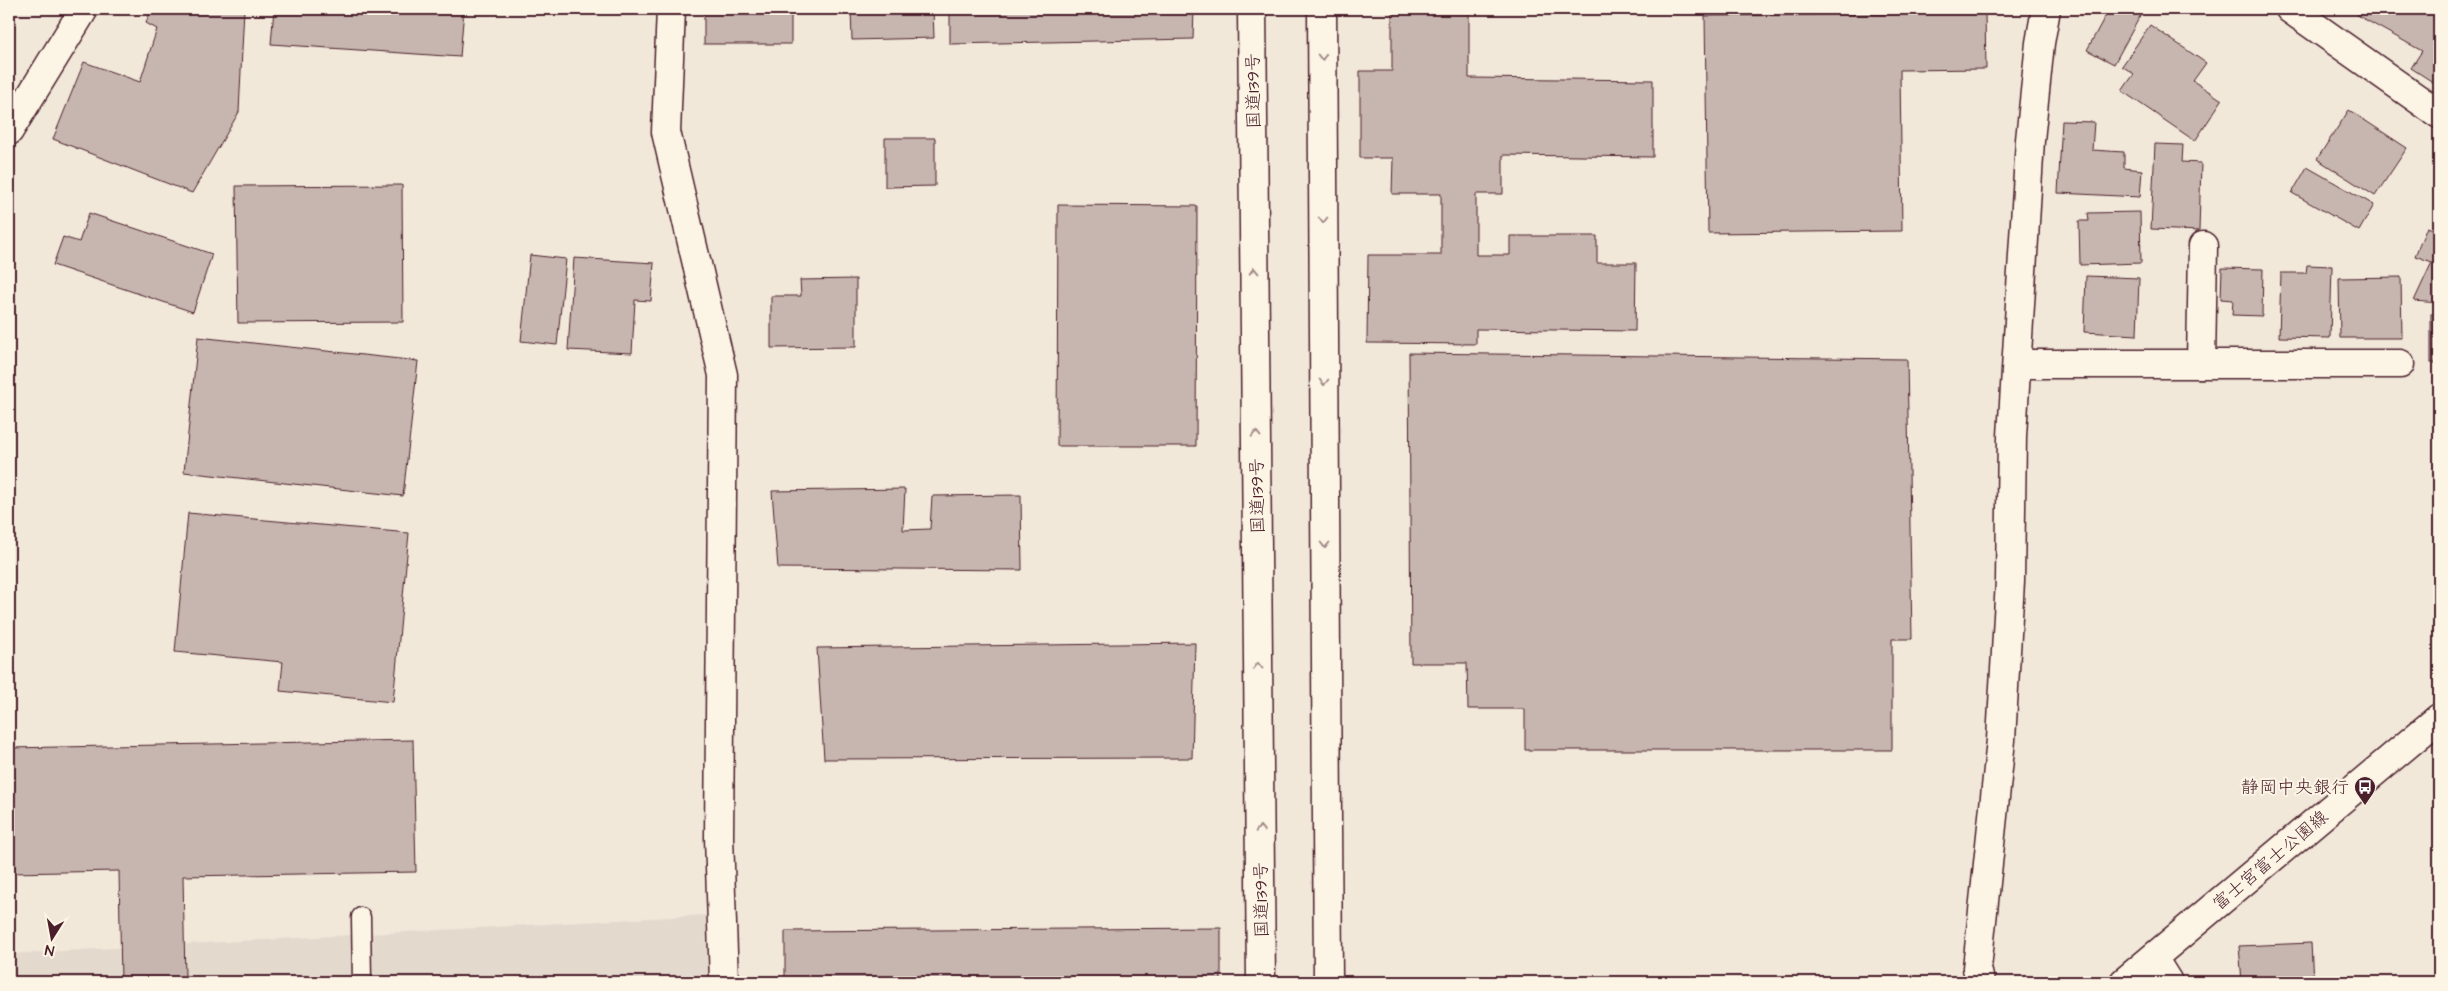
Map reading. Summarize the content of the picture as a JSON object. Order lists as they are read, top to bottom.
{
  "streets": {
    "main road": ["国道139号", "富士宮富士公園線"]
  },
  "places": {
    "bus stop": ["静岡中央銀行"]
  },
  "north": "bottom"
}
